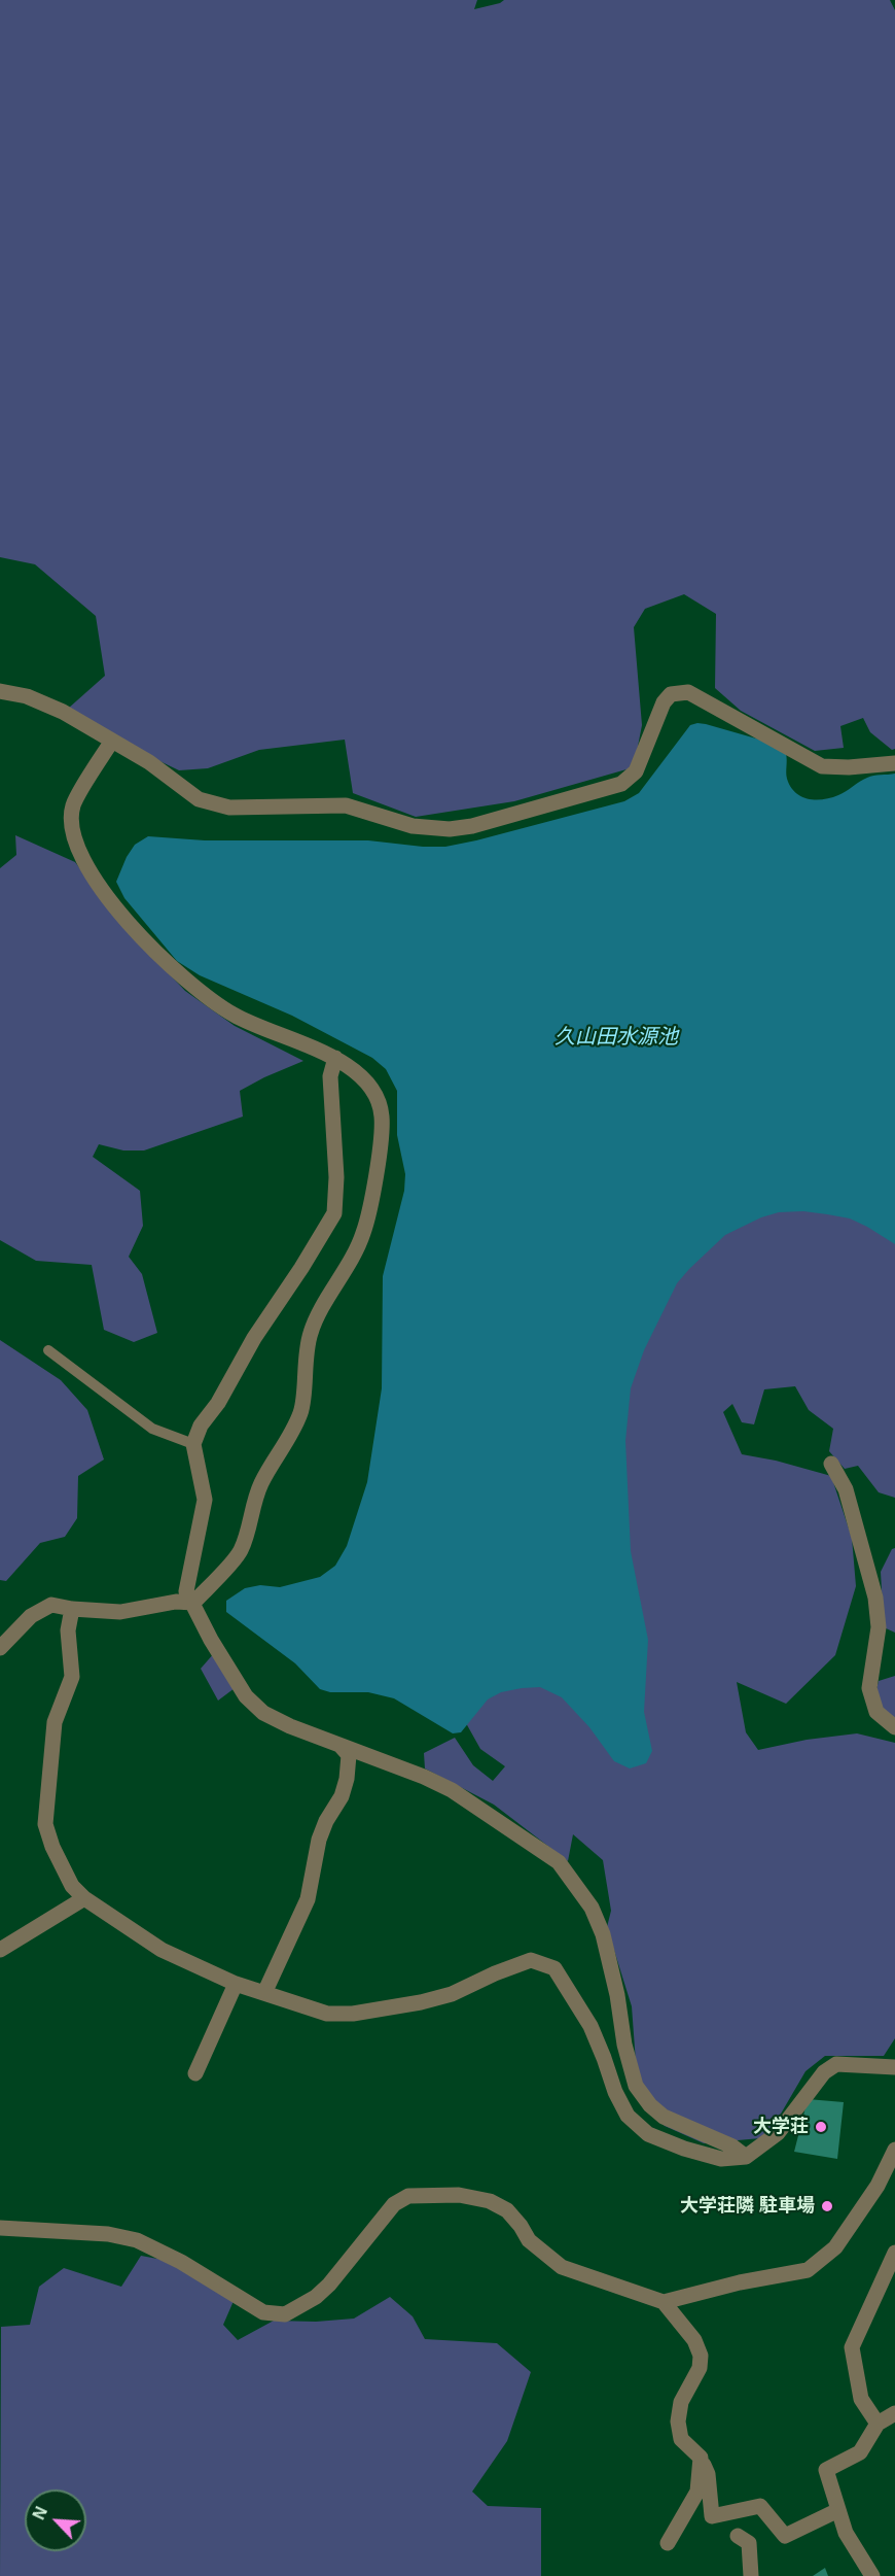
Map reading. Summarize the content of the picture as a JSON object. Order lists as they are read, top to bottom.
{
  "water": ["久山田水源池"],
  "places": ["大学荘", "大学荘隣 駐車場"],
  "north": "top left"
}
